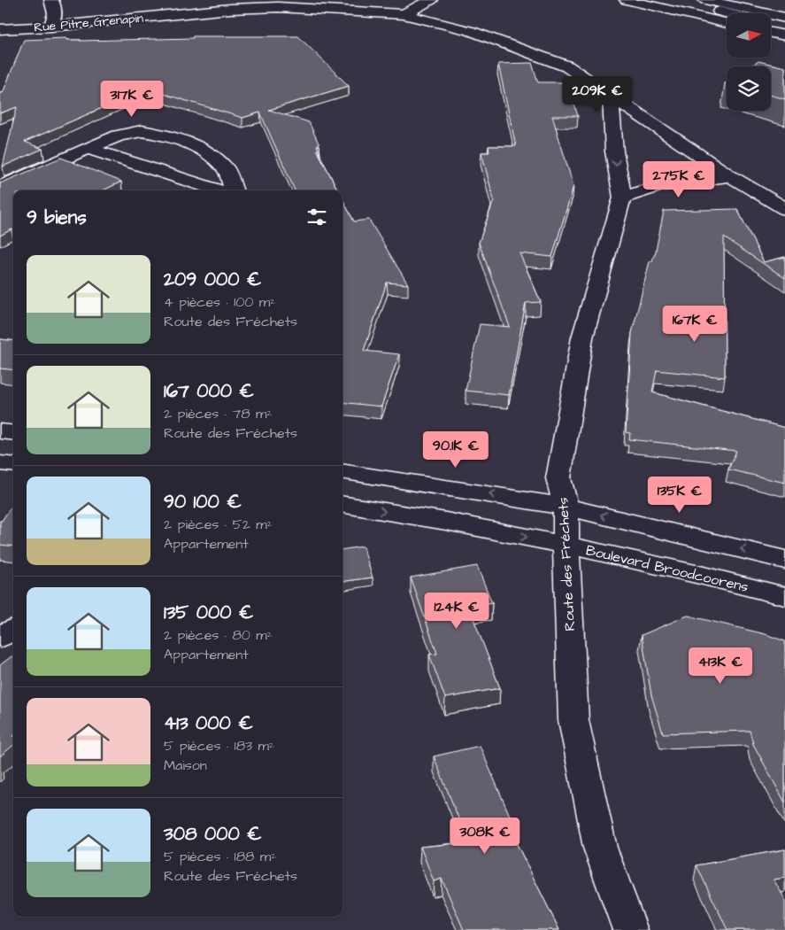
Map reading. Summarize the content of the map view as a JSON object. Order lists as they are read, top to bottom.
{
  "streets": {
    "street": ["Rue Pitre Grenapin", "Route des Fréchets", "Boulevard Broodcoorens"]
  },
  "crossings": [
    ["Rue Pitre Grenapin", "Route des Fréchets"],
    ["Route des Fréchets", "Boulevard Broodcoorens"]
  ],
  "north": "right",
  "page": {
    "price": [
      "209K €",
      "317K €",
      "275K €",
      "167K €",
      "90.1K €",
      "135K €",
      "124K €",
      "413K €",
      "308K €"
    ],
    "heading": "9 biens",
    "list": [
      {
        "name": "209 000 €",
        "note": "4 pièces · 100 m² · Route des Fréchets"
      },
      {
        "name": "167 000 €",
        "note": "2 pièces · 78 m² · Route des Fréchets"
      },
      {
        "name": "90 100 €",
        "note": "2 pièces · 52 m² · Appartement"
      },
      {
        "name": "135 000 €",
        "note": "2 pièces · 80 m² · Appartement"
      },
      {
        "name": "413 000 €",
        "note": "5 pièces · 183 m² · Maison"
      },
      {
        "name": "308 000 €",
        "note": "5 pièces · 188 m² · Route des Fréchets"
      }
    ]
  }
}
